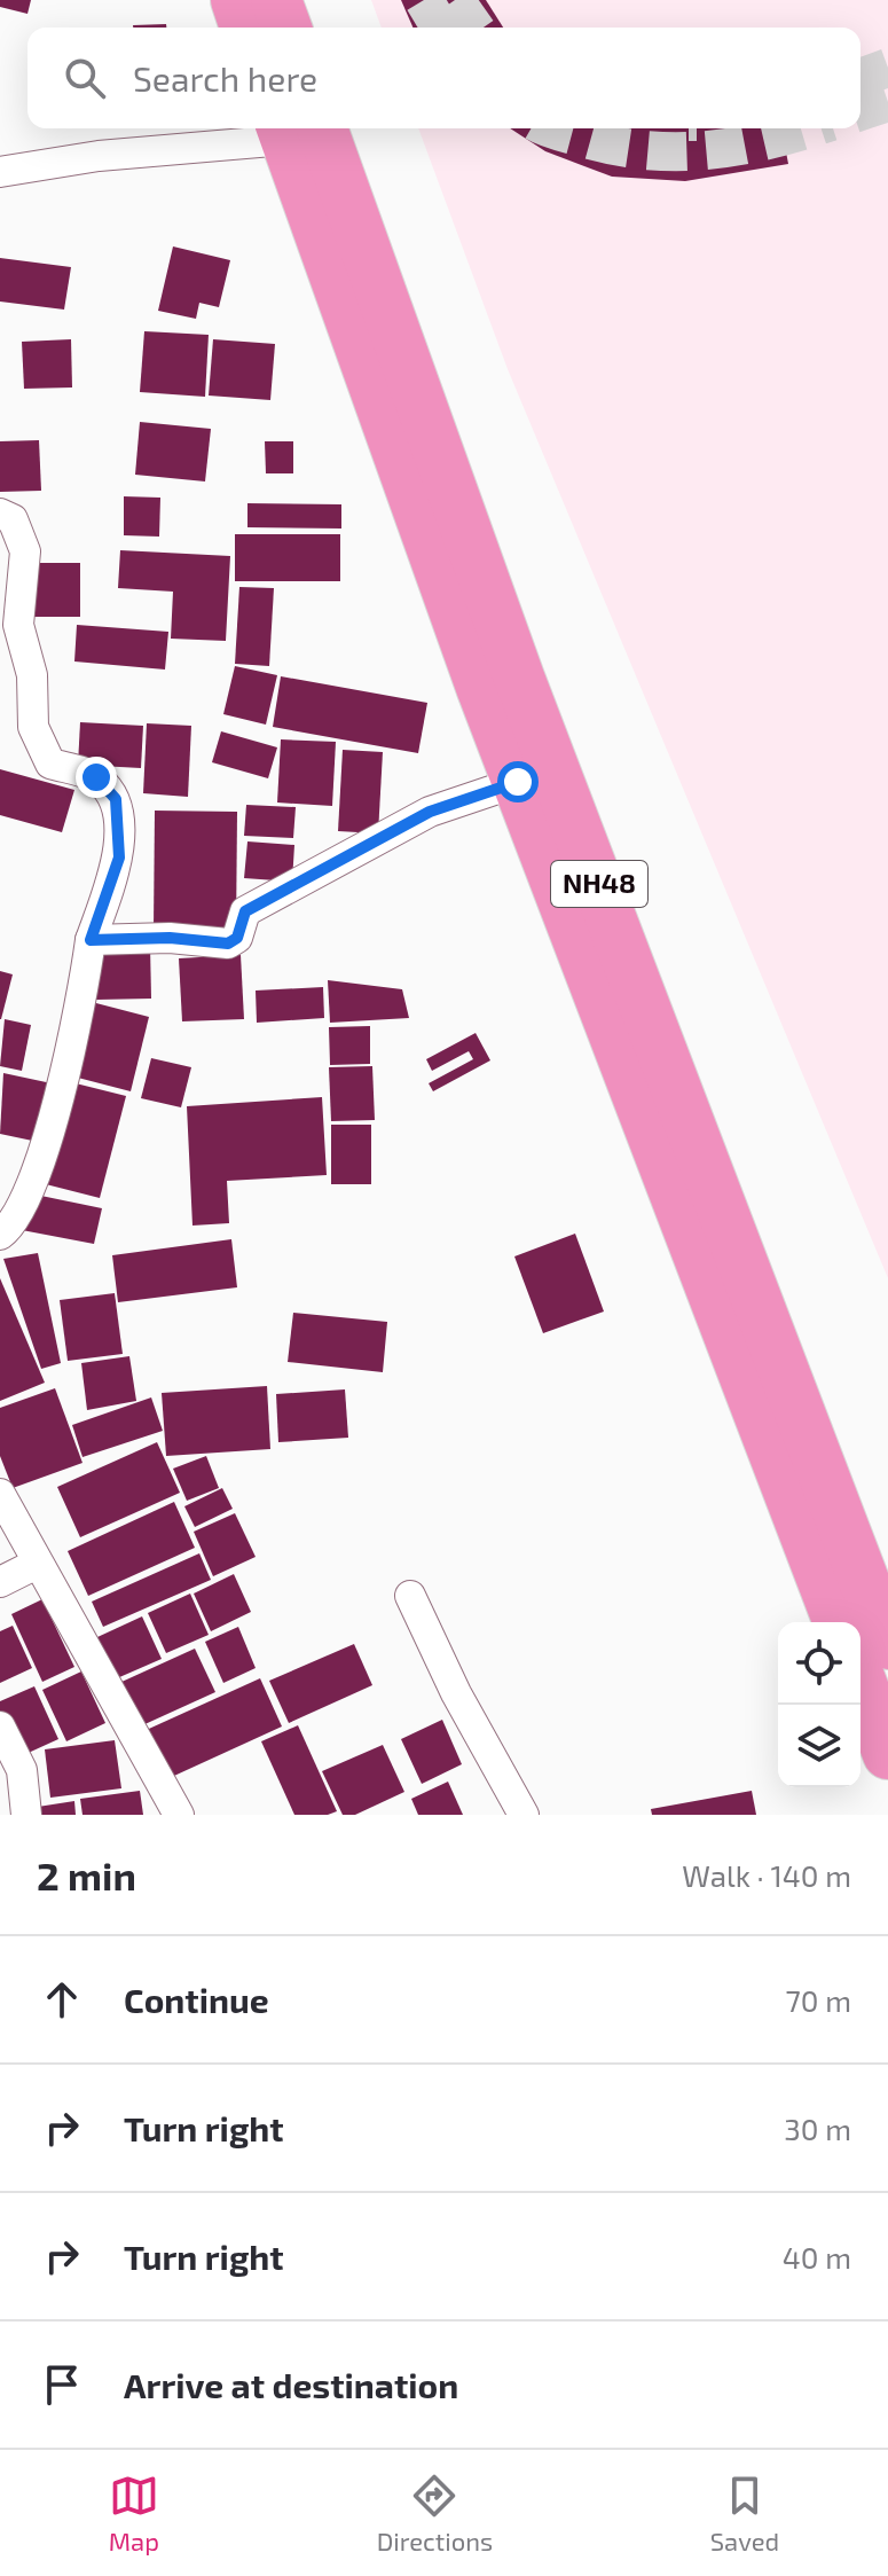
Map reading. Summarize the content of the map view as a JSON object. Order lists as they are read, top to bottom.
{
  "streets": {
    "highway": ["NH48"]
  },
  "page": {
    "search": "Search here",
    "heading": ["2 min", "Walk · 140 m"],
    "list": [
      ["Continue", "70 m"],
      ["Turn right", "30 m"],
      ["Turn right", "40 m"],
      "Arrive at destination"
    ],
    "nav": ["Map", "Directions", "Saved"]
  }
}
